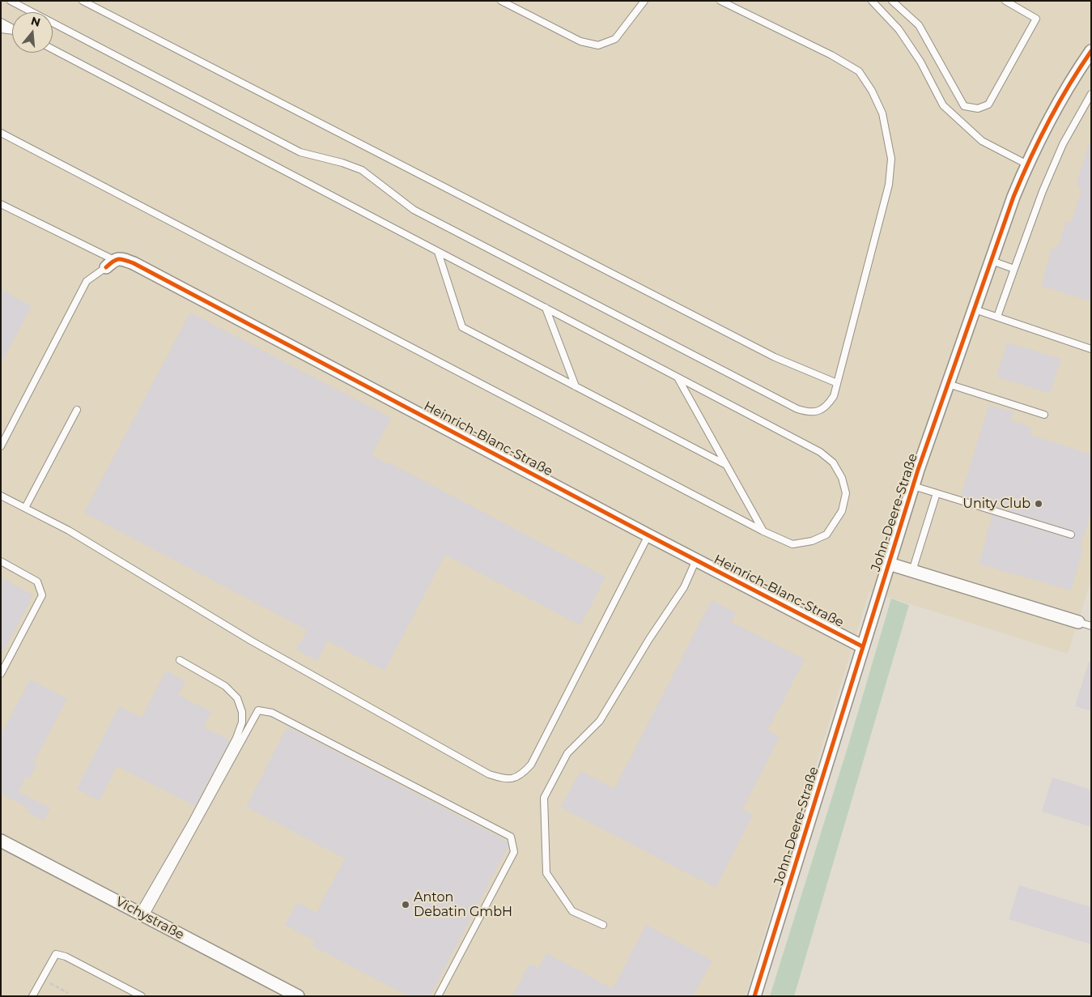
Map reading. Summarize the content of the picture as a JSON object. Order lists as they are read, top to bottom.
{
  "streets": {
    "street": ["Heinrich-Blanc-Straße", "John-Deere-Straße", "Vichystraße"]
  },
  "crossings": [
    ["Heinrich-Blanc-Straße", "John-Deere-Straße"]
  ],
  "places": ["Unity Club", "Anton Debatin GmbH"],
  "north": "top"
}
